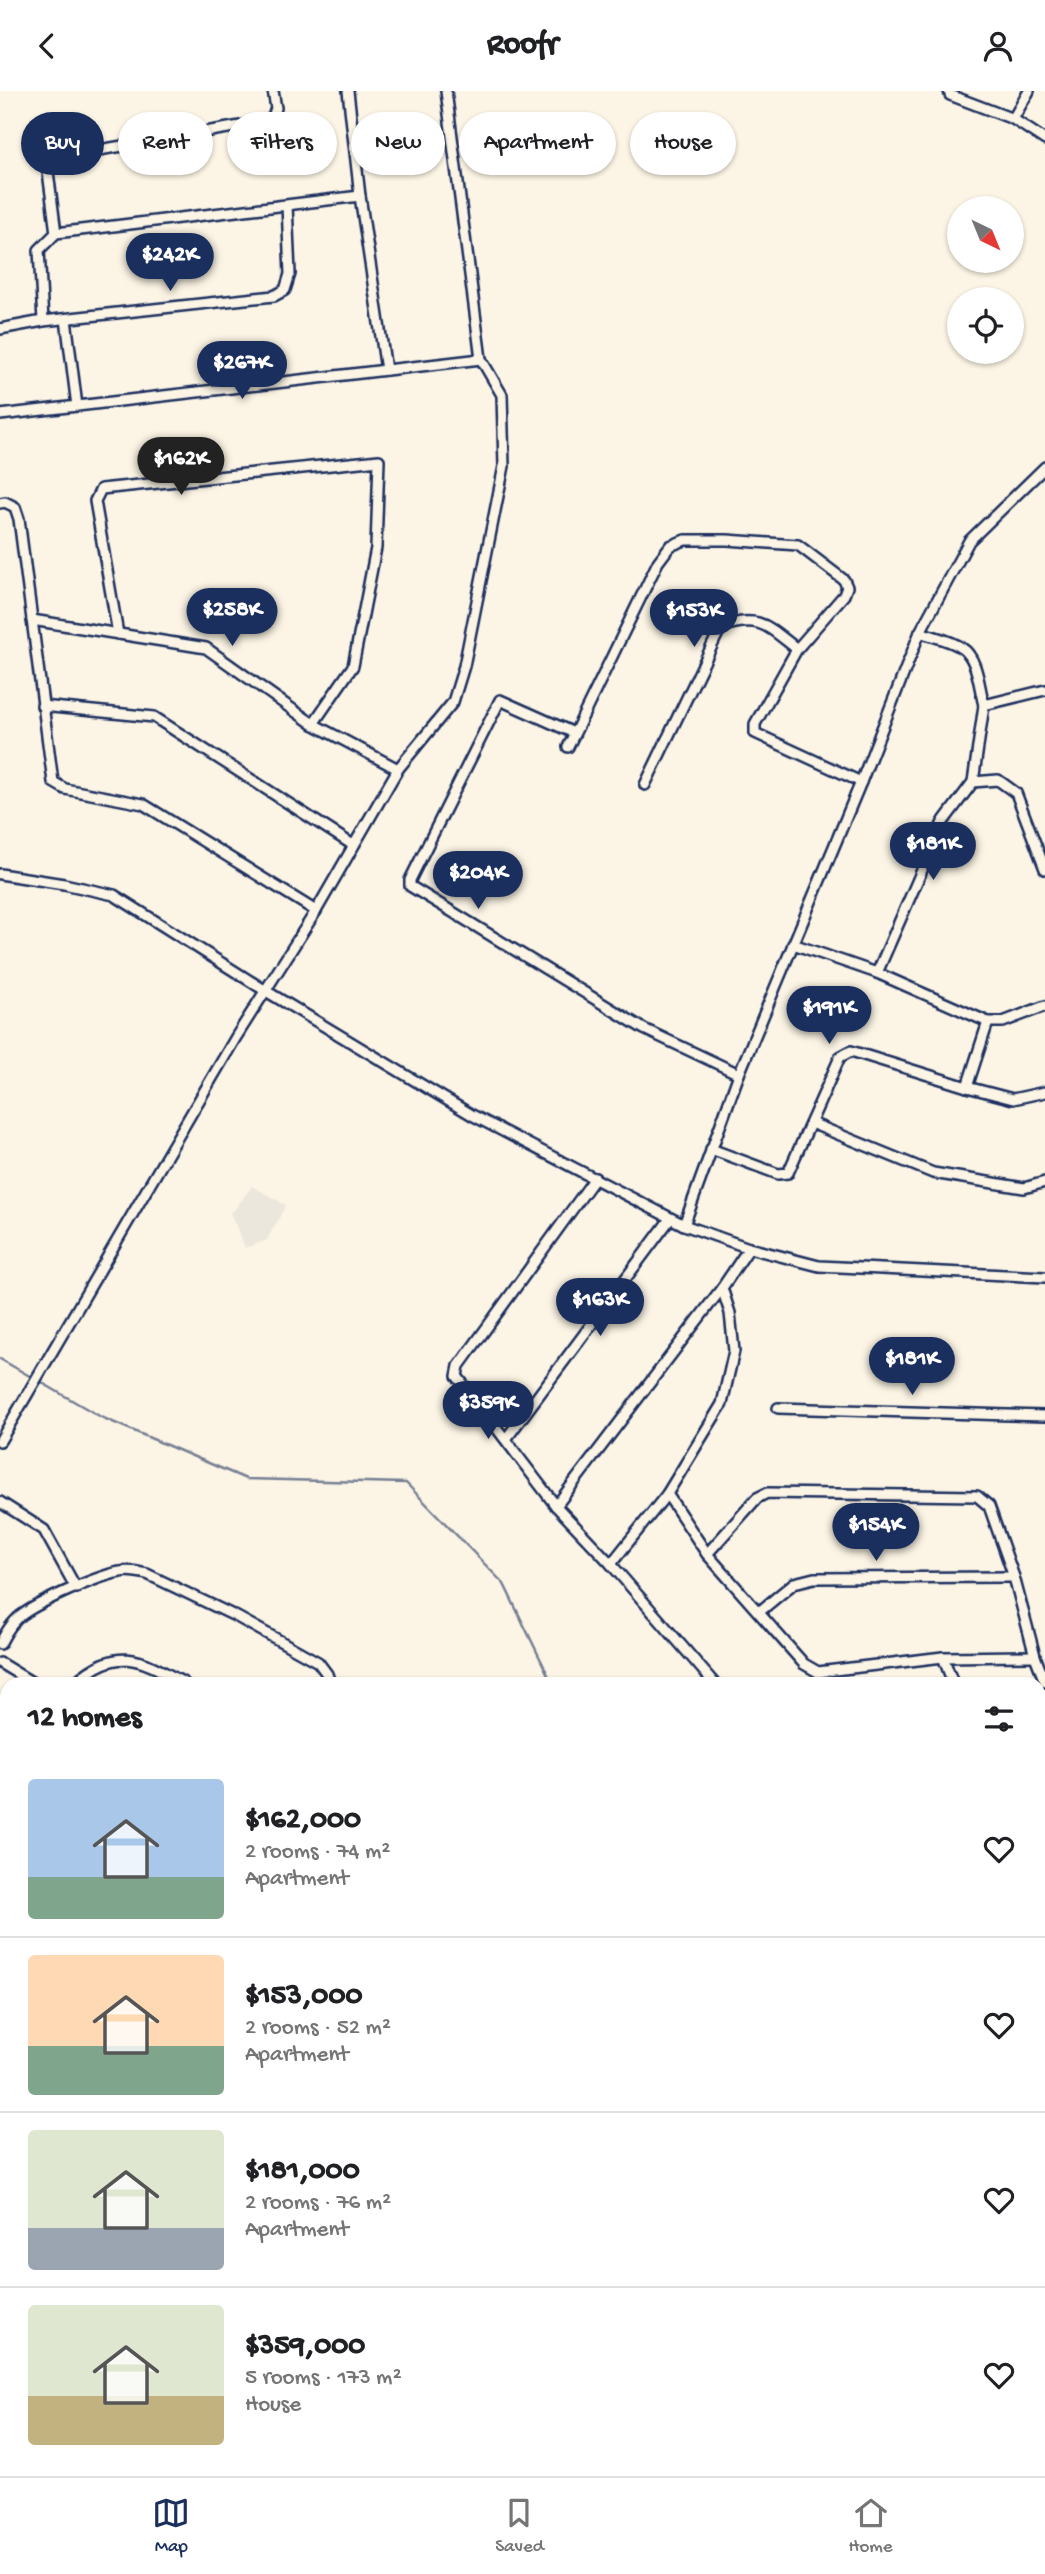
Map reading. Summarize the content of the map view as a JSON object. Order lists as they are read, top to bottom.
{
  "north": "bottom right",
  "page": {
    "header": "Roofr",
    "chip": [
      "Buy",
      "Rent",
      "Filters",
      "New",
      "Apartment",
      "House"
    ],
    "price": [
      "$242K",
      "$267K",
      "$162K",
      "$258K",
      "$153K",
      "$181K",
      "$204K",
      "$191K",
      "$163K",
      "$181K",
      "$359K",
      "$154K"
    ],
    "heading": "12 homes",
    "list": [
      {
        "name": "$162,000",
        "note": "2 rooms · 74 m² · Apartment"
      },
      {
        "name": "$153,000",
        "note": "2 rooms · 52 m² · Apartment"
      },
      {
        "name": "$181,000",
        "note": "2 rooms · 76 m² · Apartment"
      },
      {
        "name": "$359,000",
        "note": "5 rooms · 173 m² · House"
      }
    ],
    "tabs": ["Map", "Saved", "Home"]
  }
}
